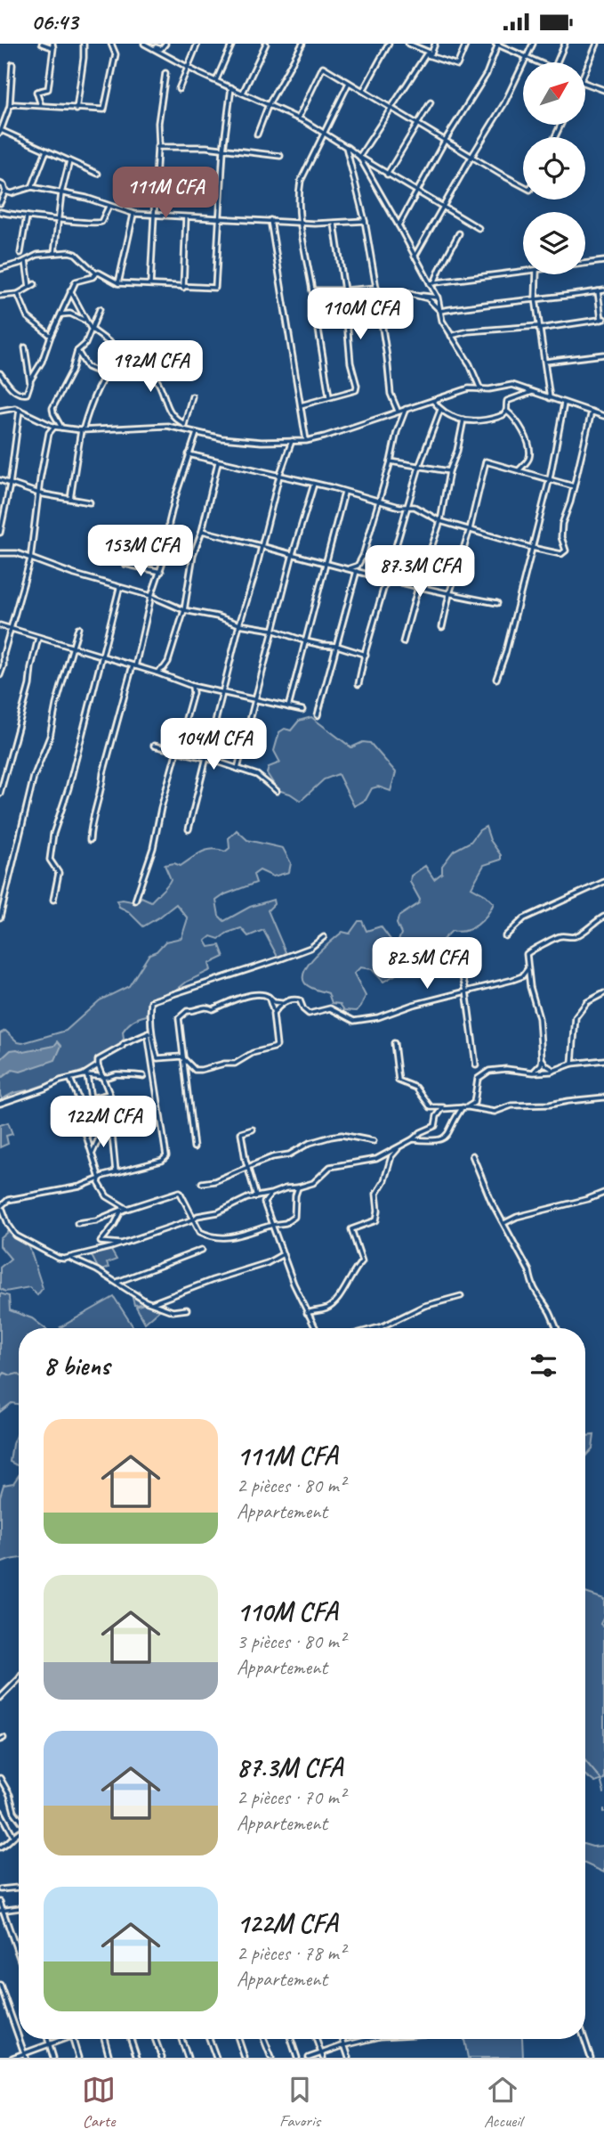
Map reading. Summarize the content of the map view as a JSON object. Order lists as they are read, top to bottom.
{
  "north": "top right",
  "page": {
    "status": "06:43",
    "price": [
      "111M CFA",
      "110M CFA",
      "192M CFA",
      "153M CFA",
      "87.3M CFA",
      "104M CFA",
      "82.5M CFA",
      "122M CFA"
    ],
    "heading": "8 biens",
    "list": [
      {
        "name": "111M CFA",
        "note": "2 pièces · 80 m² · Appartement"
      },
      {
        "name": "110M CFA",
        "note": "3 pièces · 80 m² · Appartement"
      },
      {
        "name": "87.3M CFA",
        "note": "2 pièces · 70 m² · Appartement"
      },
      {
        "name": "122M CFA",
        "note": "2 pièces · 78 m² · Appartement"
      }
    ],
    "tabs": ["Carte", "Favoris", "Accueil"]
  }
}
